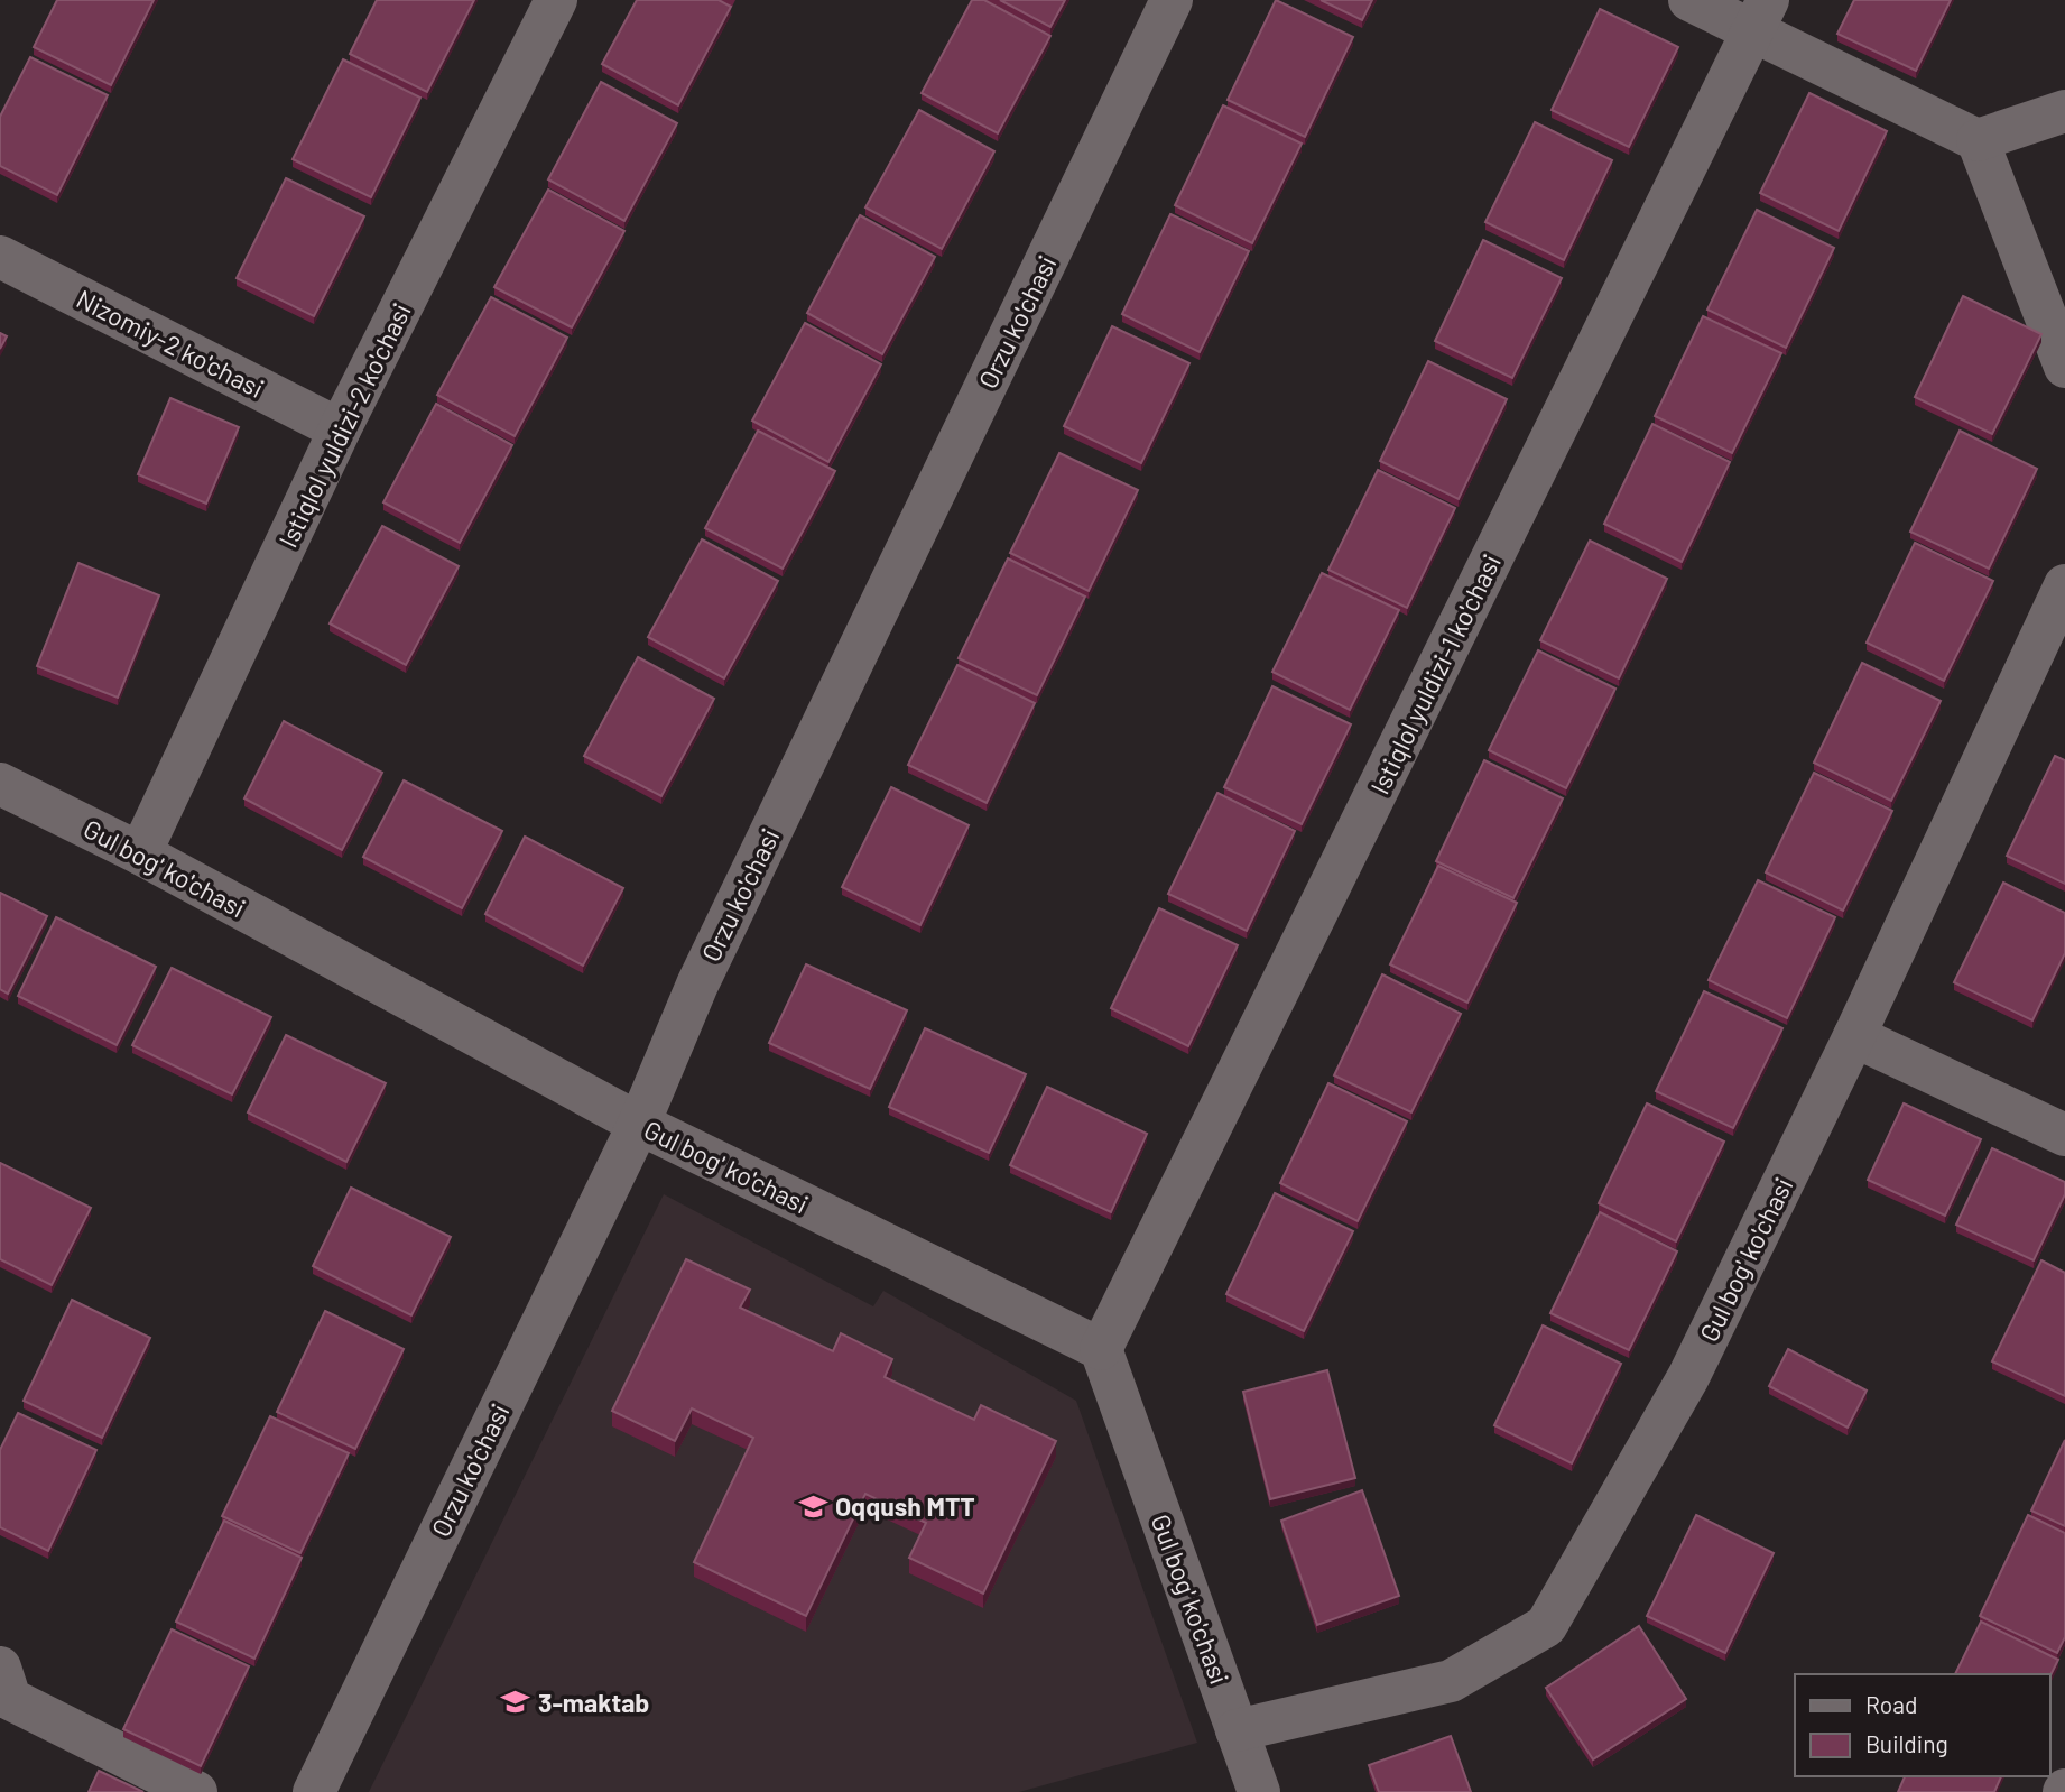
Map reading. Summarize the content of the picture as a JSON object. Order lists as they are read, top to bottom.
{
  "streets": {
    "street": [
      "Orzu ko'chasi",
      "Nizomiy-2 ko'chasi",
      "Istiqlol yuldizi-2 ko'chasi",
      "Istiqlol yuldizi-1 ko'chasi",
      "Gul bog' ko'chasi"
    ]
  },
  "crossings": [
    ["Orzu ko'chasi", "Gul bog' ko'chasi"],
    ["Nizomiy-2 ko'chasi", "Istiqlol yuldizi-2 ko'chasi"],
    ["Istiqlol yuldizi-2 ko'chasi", "Gul bog' ko'chasi"],
    ["Istiqlol yuldizi-1 ko'chasi", "Gul bog' ko'chasi"]
  ],
  "places": {
    "school or university": ["Oqqush MTT", "3-maktab"]
  },
  "legend": ["Road", "Building"]
}
